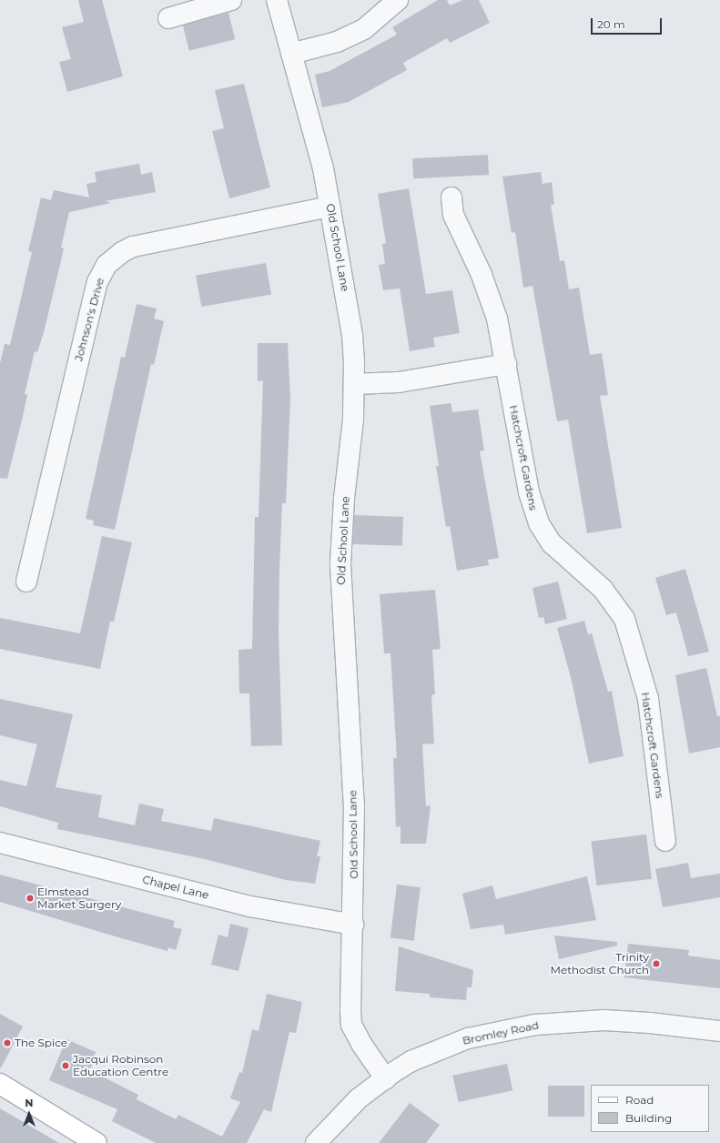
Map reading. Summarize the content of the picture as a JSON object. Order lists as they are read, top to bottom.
{
  "streets": {
    "street": [
      "Old School Lane",
      "Johnson's Drive",
      "Hatchcroft Gardens",
      "Chapel Lane",
      "Bromley Road"
    ]
  },
  "crossings": [
    ["Old School Lane", "Johnson's Drive"],
    ["Old School Lane", "Chapel Lane"],
    ["Old School Lane", "Bromley Road"]
  ],
  "places": [
    "Elmstead Market Surgery",
    "Trinity Methodist Church",
    "The Spice",
    "Jacqui Robinson Education Centre"
  ],
  "legend": ["Road", "Building"],
  "scale_bar": "20 m",
  "north": "top"
}
